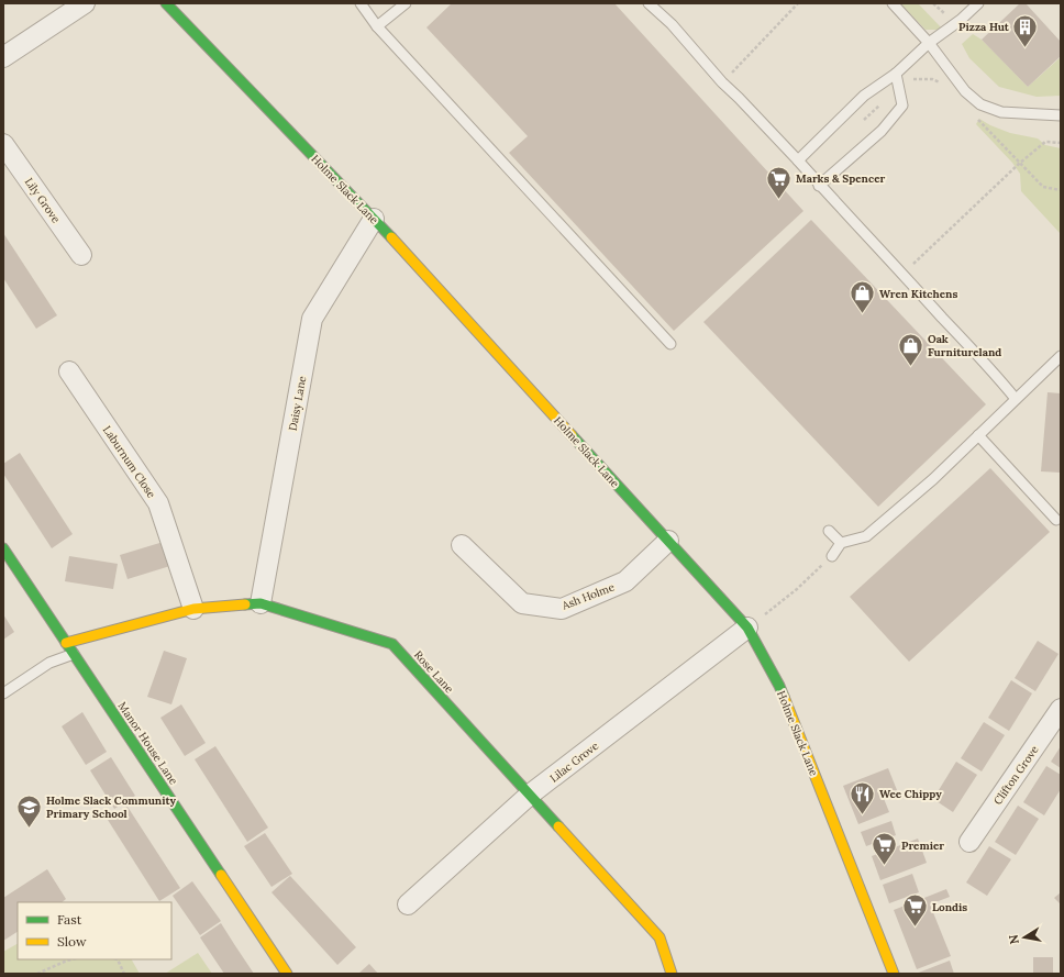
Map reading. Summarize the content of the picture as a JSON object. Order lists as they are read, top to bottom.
{
  "streets": {
    "street": [
      "Holme Slack Lane",
      "Lily Grove",
      "Daisy Lane",
      "Laburnum Close",
      "Ash Holme",
      "Rose Lane",
      "Manor House Lane",
      "Lilac Grove",
      "Clifton Grove"
    ]
  },
  "crossings": [
    ["Holme Slack Lane", "Daisy Lane"],
    ["Holme Slack Lane", "Ash Holme"],
    ["Holme Slack Lane", "Lilac Grove"],
    ["Daisy Lane", "Rose Lane"],
    ["Laburnum Close", "Rose Lane"],
    ["Rose Lane", "Manor House Lane"],
    ["Rose Lane", "Lilac Grove"]
  ],
  "places": {
    "building": ["Pizza Hut"],
    "supermarket": ["Marks & Spencer", "Premier", "Londis"],
    "shop": ["Wren Kitchens", "Oak Furnitureland"],
    "restaurant": ["Wee Chippy"],
    "school or university": ["Holme Slack Community Primary School"]
  },
  "legend": ["Fast", "Slow"],
  "north": "left"
}
